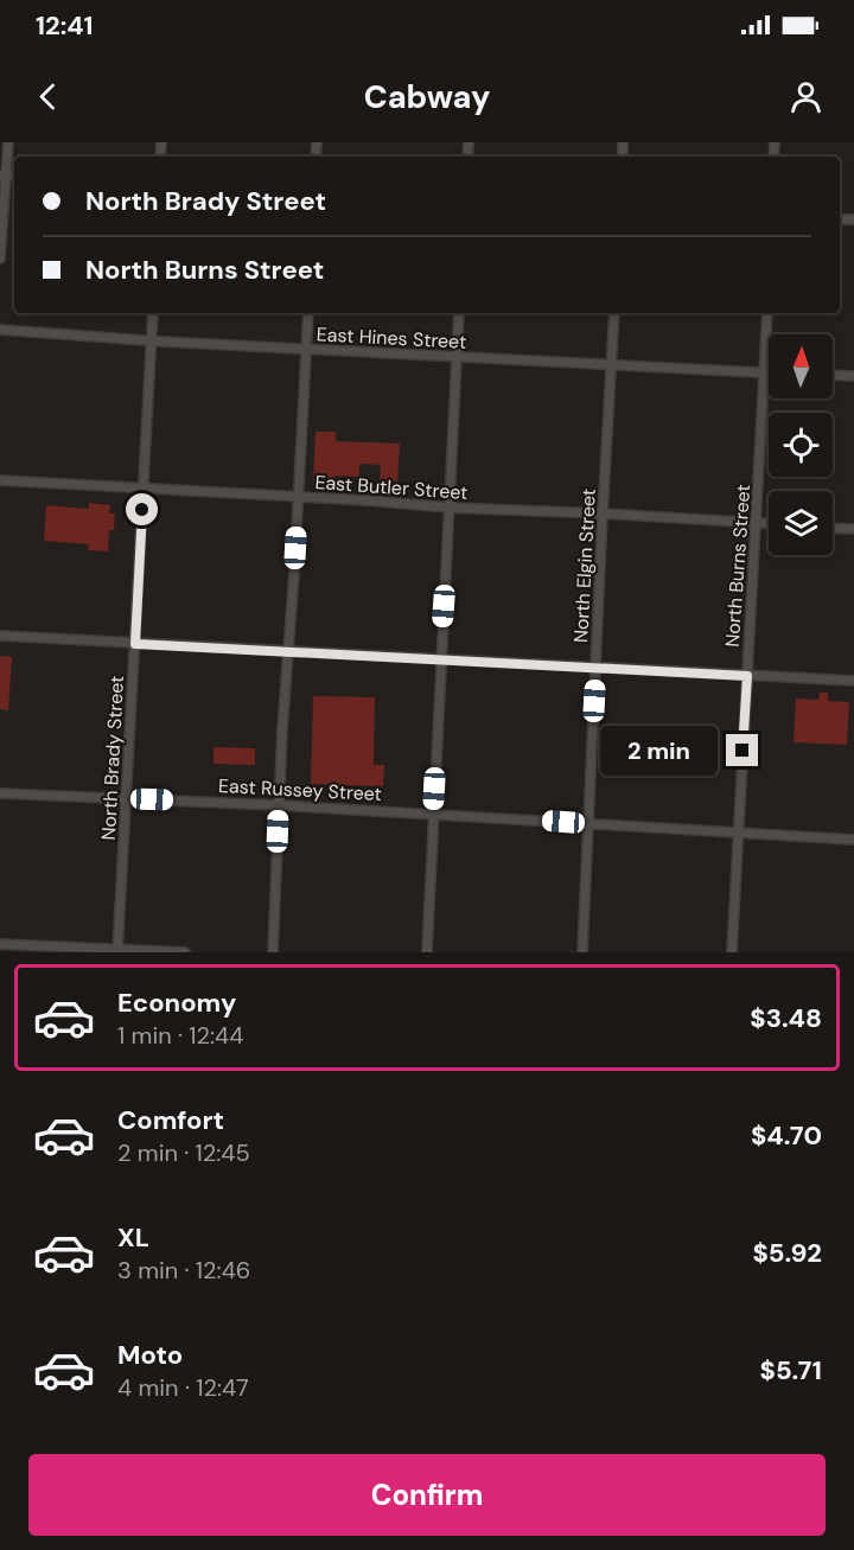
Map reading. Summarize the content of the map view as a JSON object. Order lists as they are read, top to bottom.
{
  "streets": {
    "street": [
      "East Hines Street",
      "East Butler Street",
      "North Elgin Street",
      "North Burns Street",
      "North Brady Street",
      "East Russey Street"
    ]
  },
  "crossings": [
    ["East Hines Street", "North Elgin Street"],
    ["East Hines Street", "North Burns Street"],
    ["East Hines Street", "North Brady Street"],
    ["East Butler Street", "North Elgin Street"],
    ["East Butler Street", "North Burns Street"],
    ["East Butler Street", "North Brady Street"],
    ["North Elgin Street", "East Russey Street"],
    ["North Burns Street", "East Russey Street"],
    ["North Brady Street", "East Russey Street"]
  ],
  "north": "top",
  "page": {
    "status": "12:41",
    "header": "Cabway",
    "banner": ["North Brady Street", "North Burns Street"],
    "bubble": "2 min",
    "list": [
      {
        "name": "Economy",
        "note": "1 min · 12:44",
        "value": "$3.48"
      },
      {
        "name": "Comfort",
        "note": "2 min · 12:45",
        "value": "$4.70"
      },
      {
        "name": "XL",
        "note": "3 min · 12:46",
        "value": "$5.92"
      },
      {
        "name": "Moto",
        "note": "4 min · 12:47",
        "value": "$5.71"
      }
    ],
    "buttons": "Confirm"
  }
}
